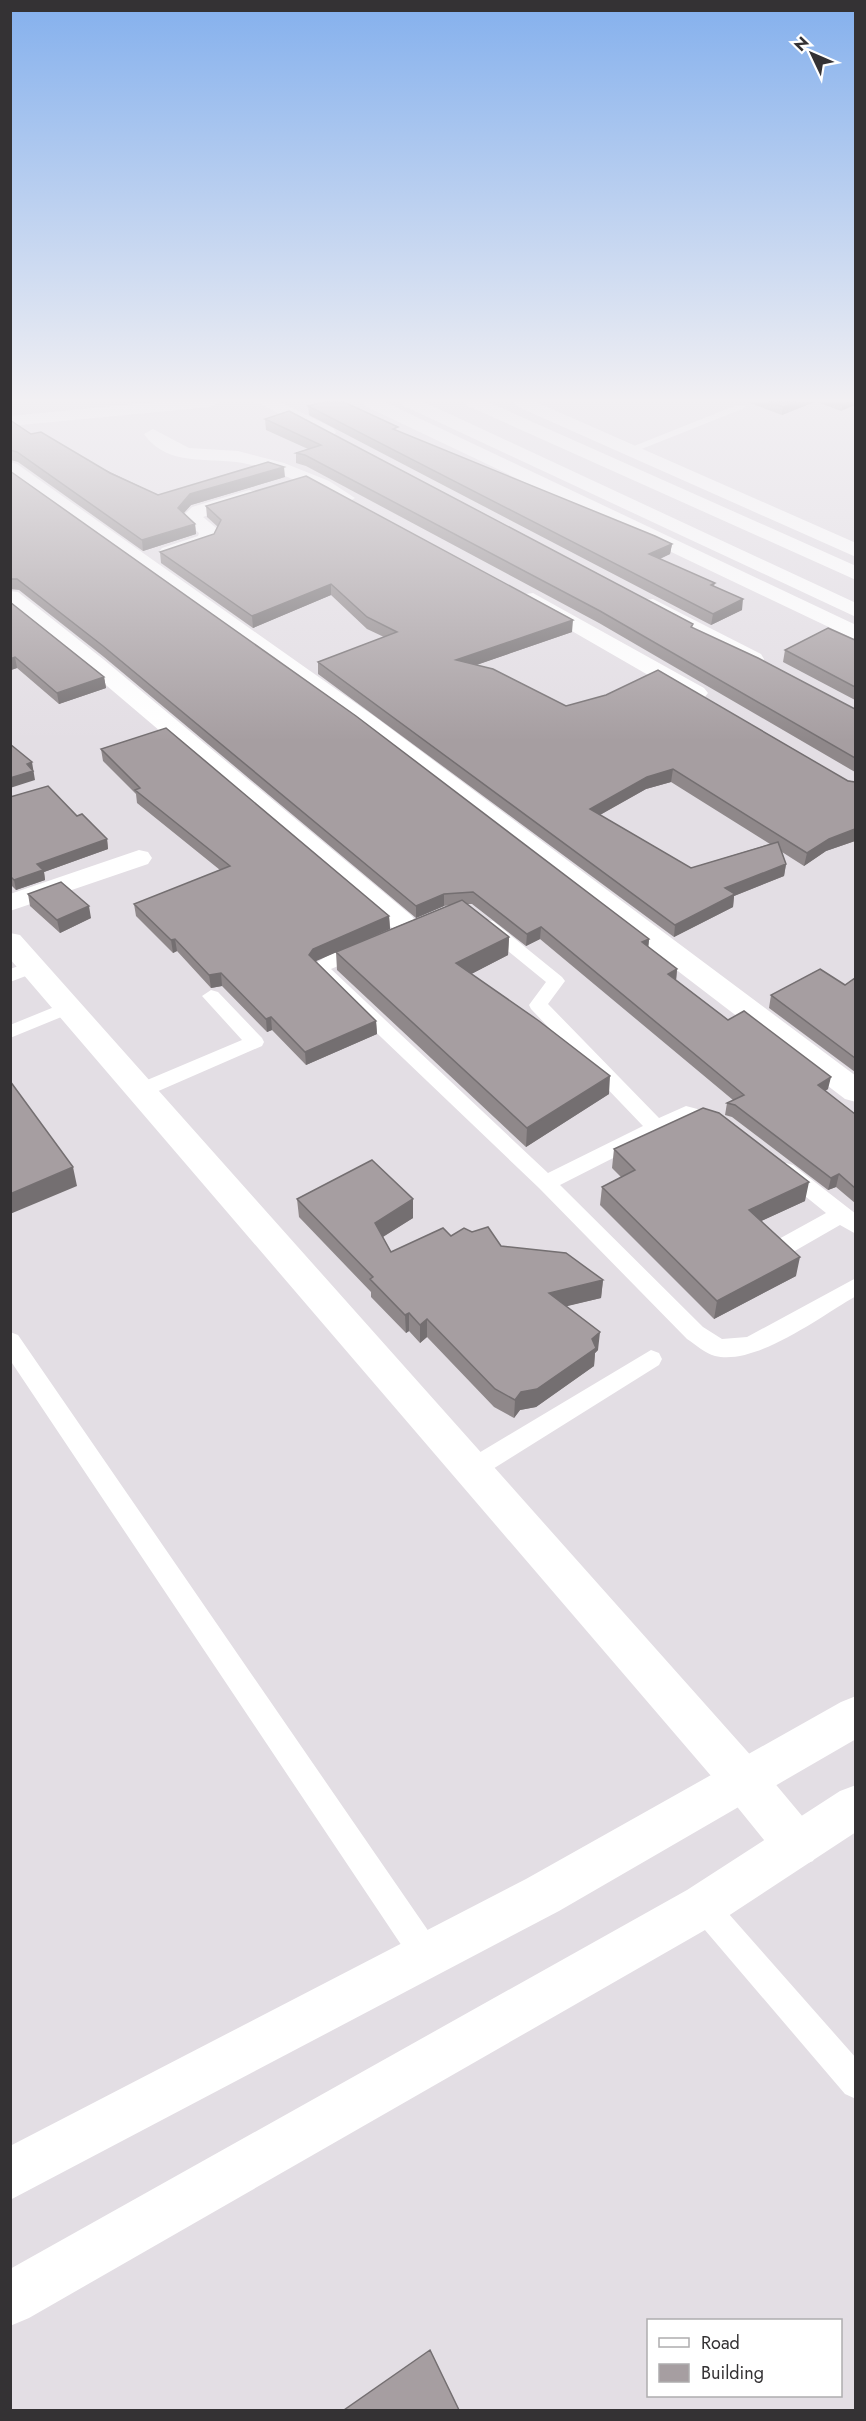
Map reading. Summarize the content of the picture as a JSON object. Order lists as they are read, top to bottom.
{
  "legend": ["Road", "Building"],
  "north": "top left"
}
